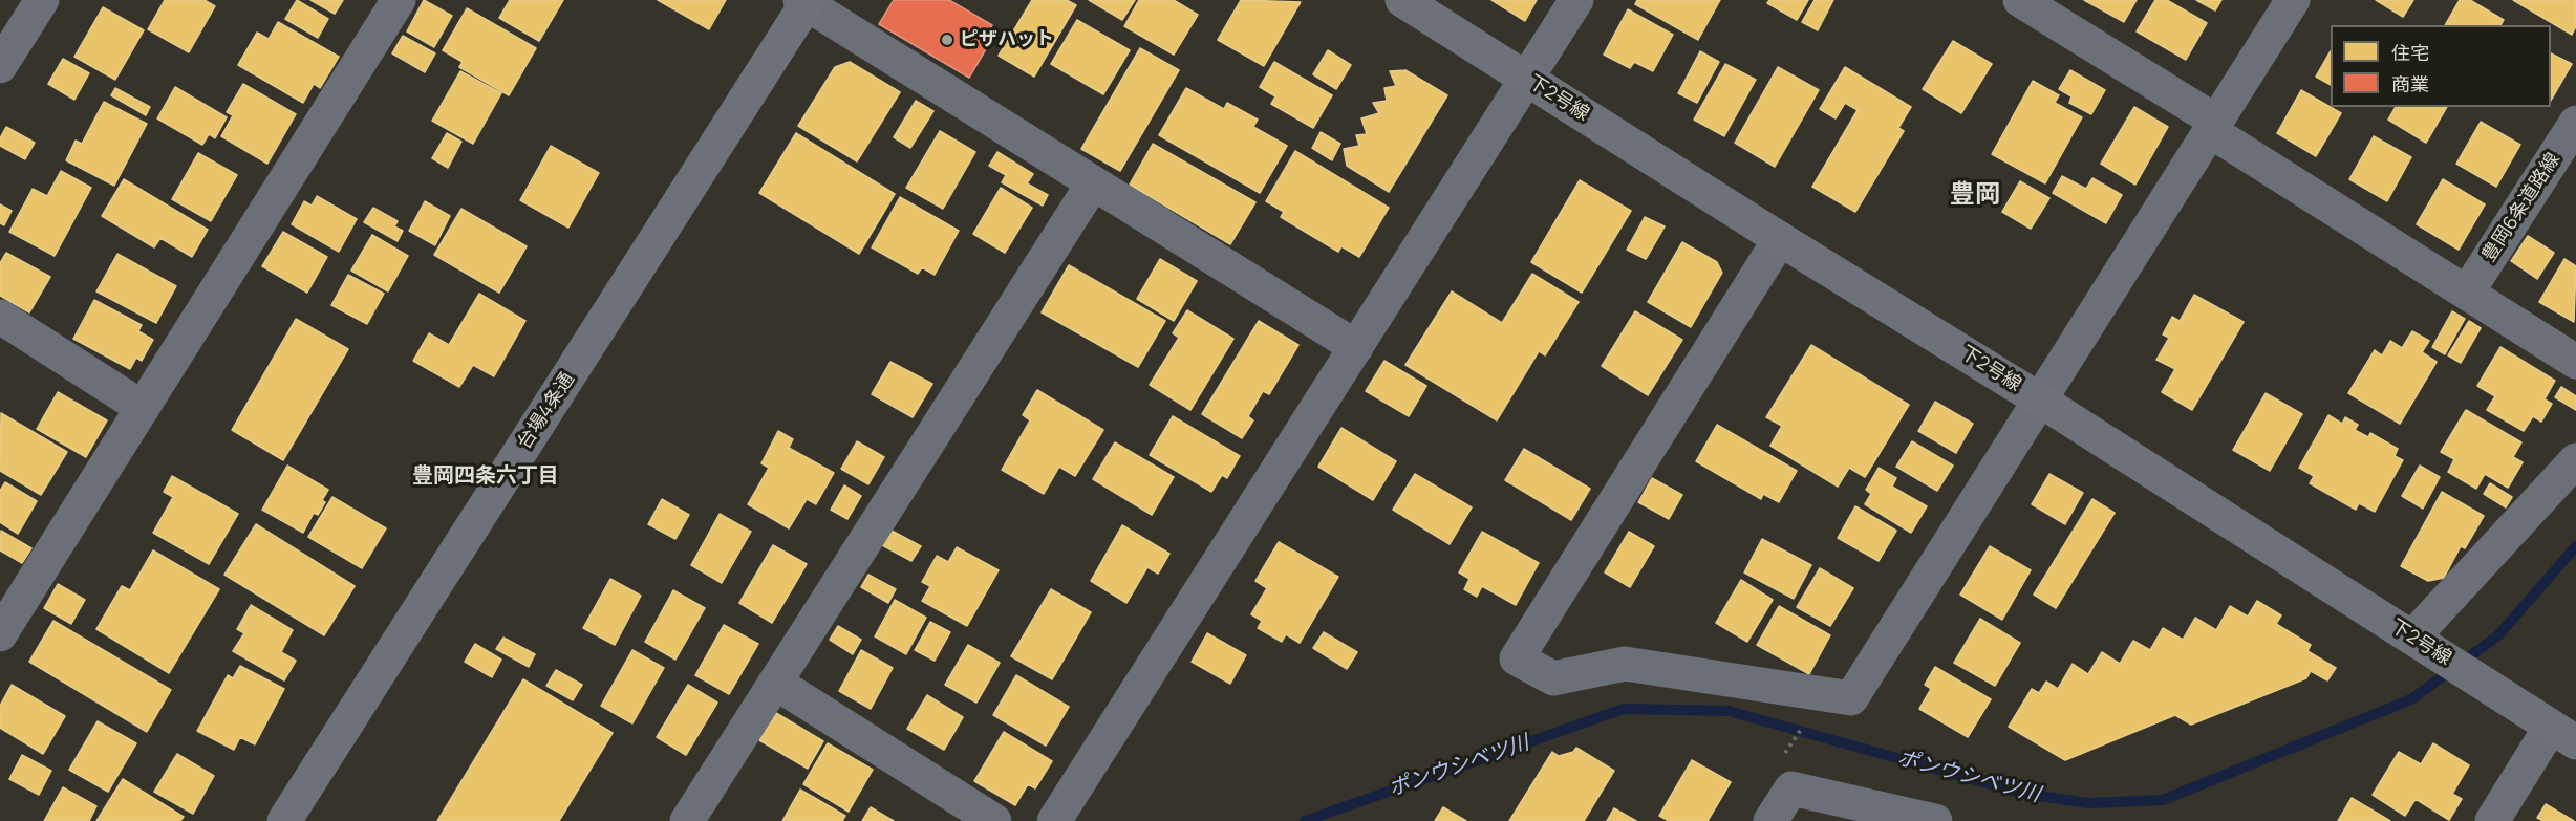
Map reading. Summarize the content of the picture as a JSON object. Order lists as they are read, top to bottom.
{
  "streets": {
    "street": ["下2号線", "豊岡6条道路線", "台場4条通"]
  },
  "districts": ["豊岡", "豊岡四条六丁目"],
  "water": ["ポンウシベツ川"],
  "places": ["ピザハット"],
  "legend": ["住宅", "商業"]
}
